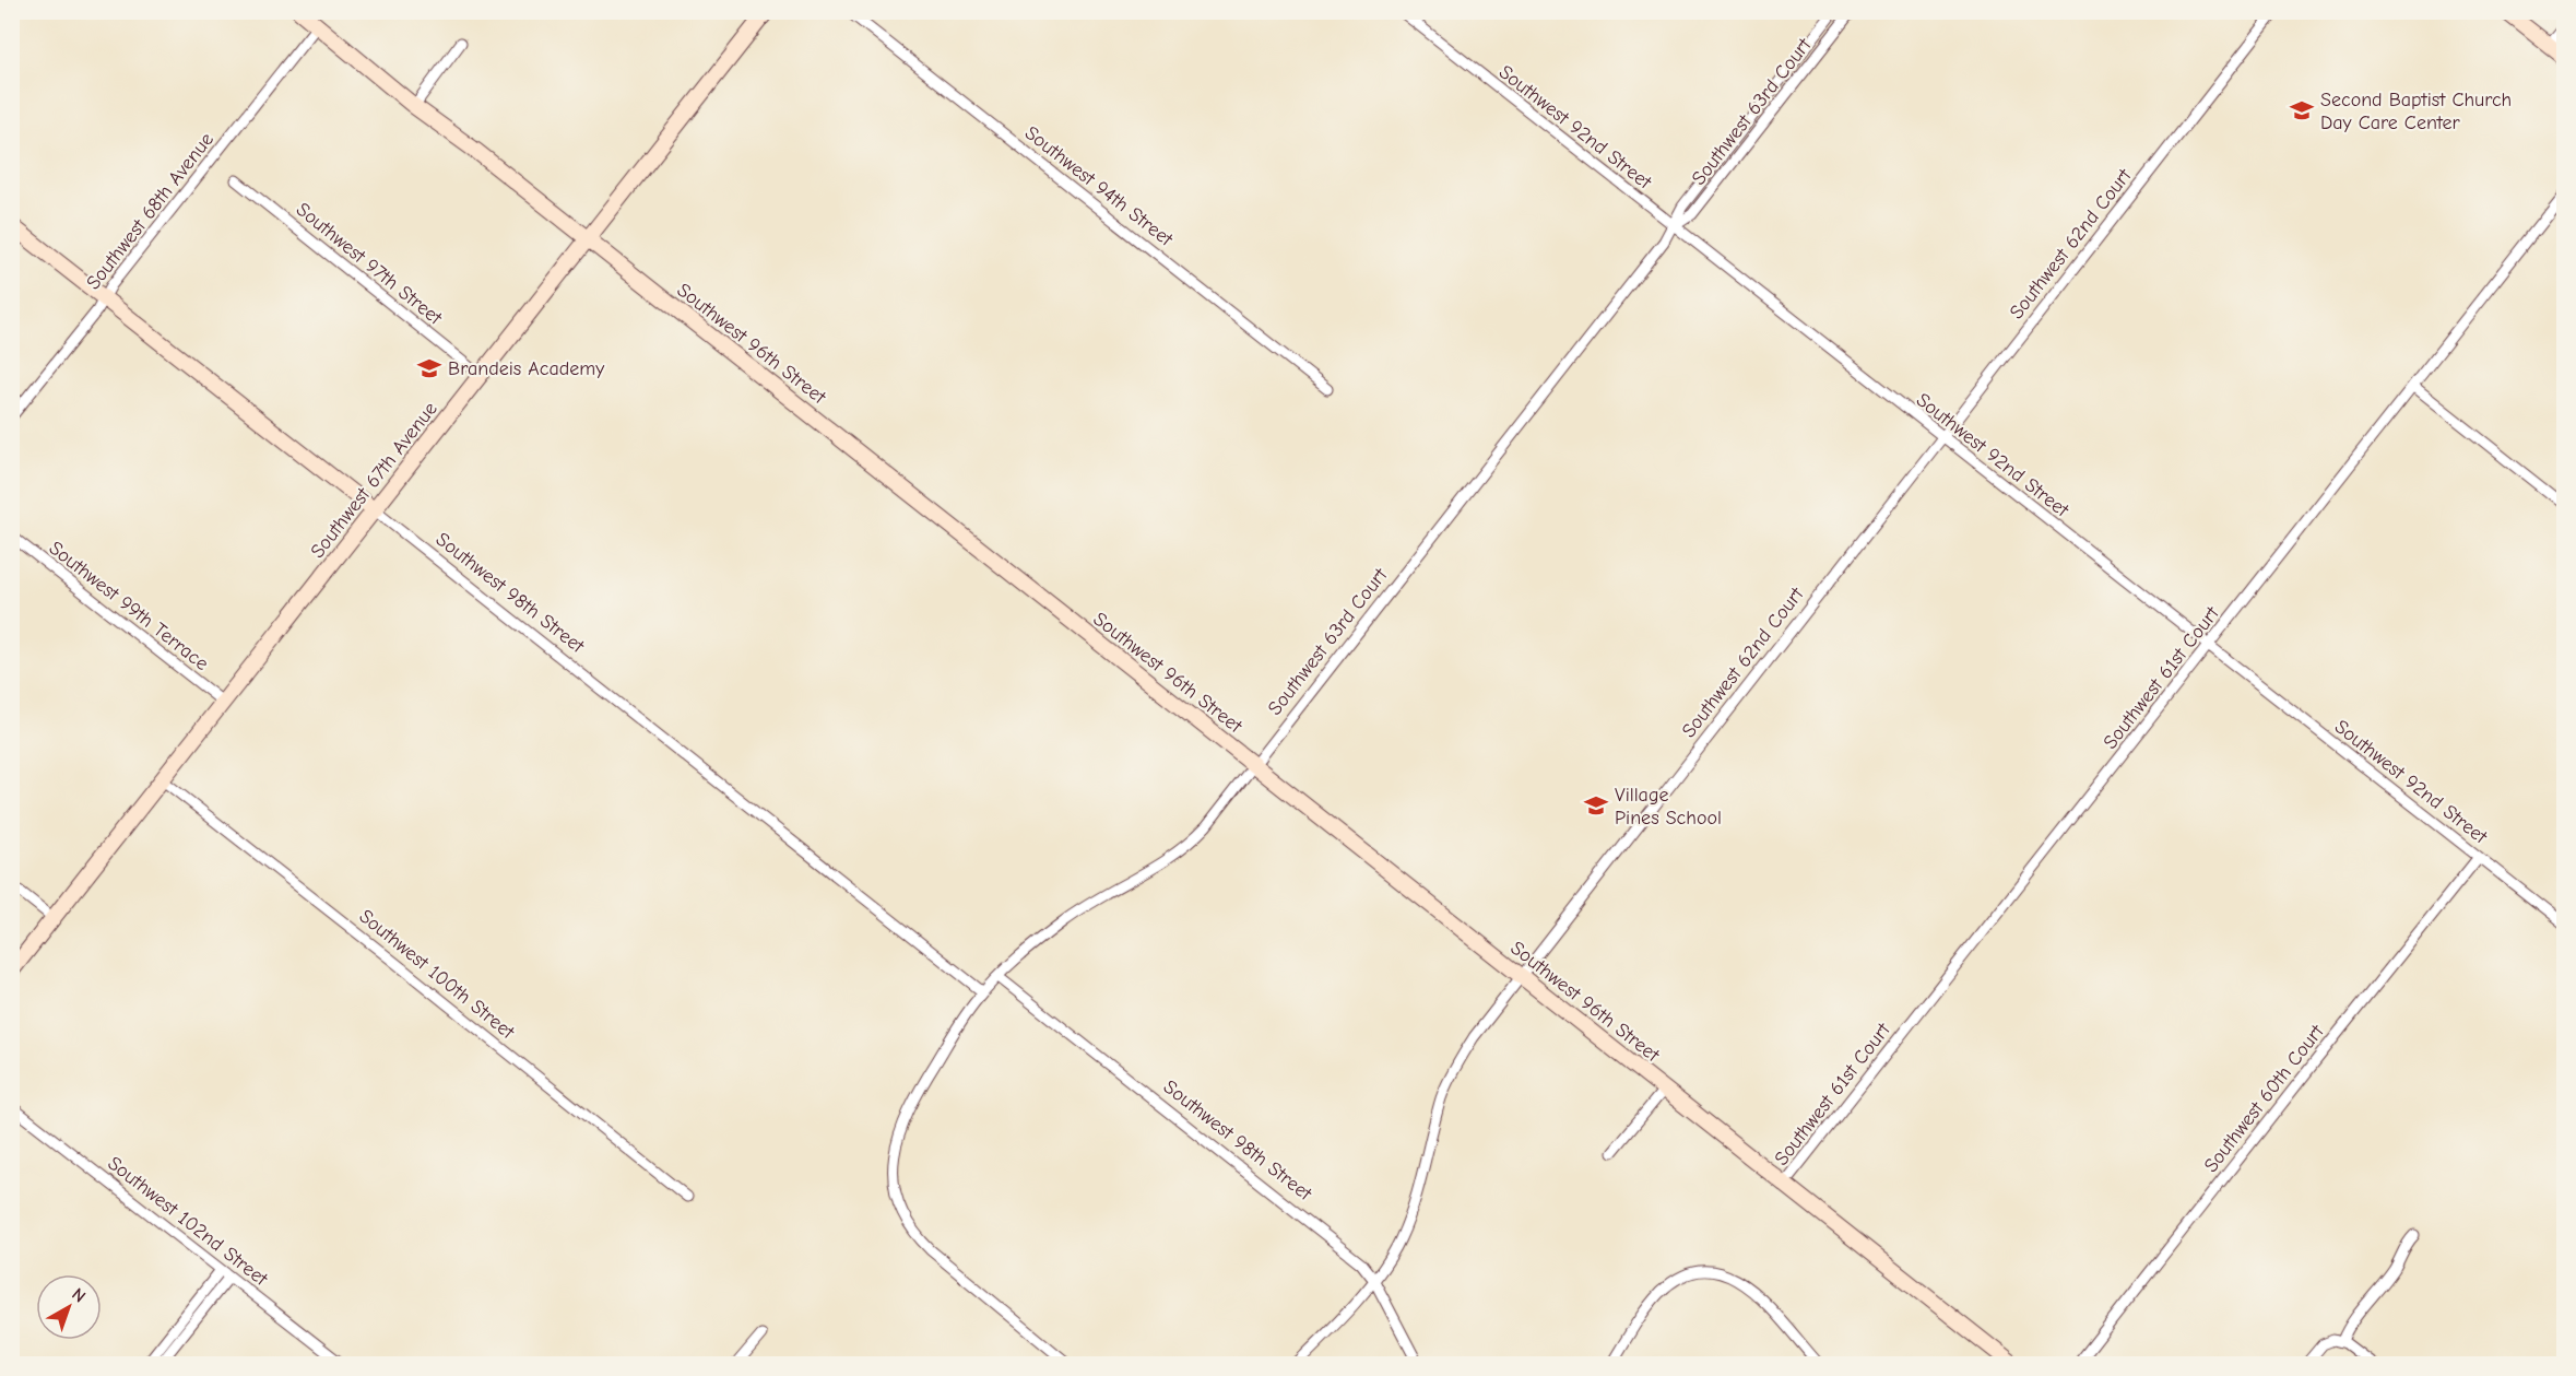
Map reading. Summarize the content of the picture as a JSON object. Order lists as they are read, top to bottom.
{
  "streets": {
    "street": [
      "Southwest 63rd Court",
      "Southwest 92nd Street",
      "Southwest 94th Street",
      "Southwest 68th Avenue",
      "Southwest 62nd Court",
      "Southwest 97th Street",
      "Southwest 96th Street",
      "Southwest 67th Avenue",
      "Southwest 98th Street",
      "Southwest 99th Terrace",
      "Southwest 61st Court",
      "Southwest 100th Street",
      "Southwest 60th Court",
      "Southwest 102nd Street"
    ]
  },
  "crossings": [
    ["Southwest 63rd Court", "Southwest 92nd Street"],
    ["Southwest 63rd Court", "Southwest 96th Street"],
    ["Southwest 63rd Court", "Southwest 98th Street"],
    ["Southwest 92nd Street", "Southwest 62nd Court"],
    ["Southwest 92nd Street", "Southwest 61st Court"],
    ["Southwest 92nd Street", "Southwest 60th Court"],
    ["Southwest 68th Avenue", "Southwest 96th Street"],
    ["Southwest 68th Avenue", "Southwest 98th Street"],
    ["Southwest 62nd Court", "Southwest 96th Street"],
    ["Southwest 62nd Court", "Southwest 98th Street"],
    ["Southwest 97th Street", "Southwest 67th Avenue"],
    ["Southwest 96th Street", "Southwest 67th Avenue"],
    ["Southwest 96th Street", "Southwest 61st Court"],
    ["Southwest 67th Avenue", "Southwest 98th Street"],
    ["Southwest 67th Avenue", "Southwest 99th Terrace"],
    ["Southwest 67th Avenue", "Southwest 100th Street"]
  ],
  "places": {
    "school or university": ["Second Baptist Church Day Care Center", "Brandeis Academy", "Village Pines School"]
  },
  "north": "top right"
}
